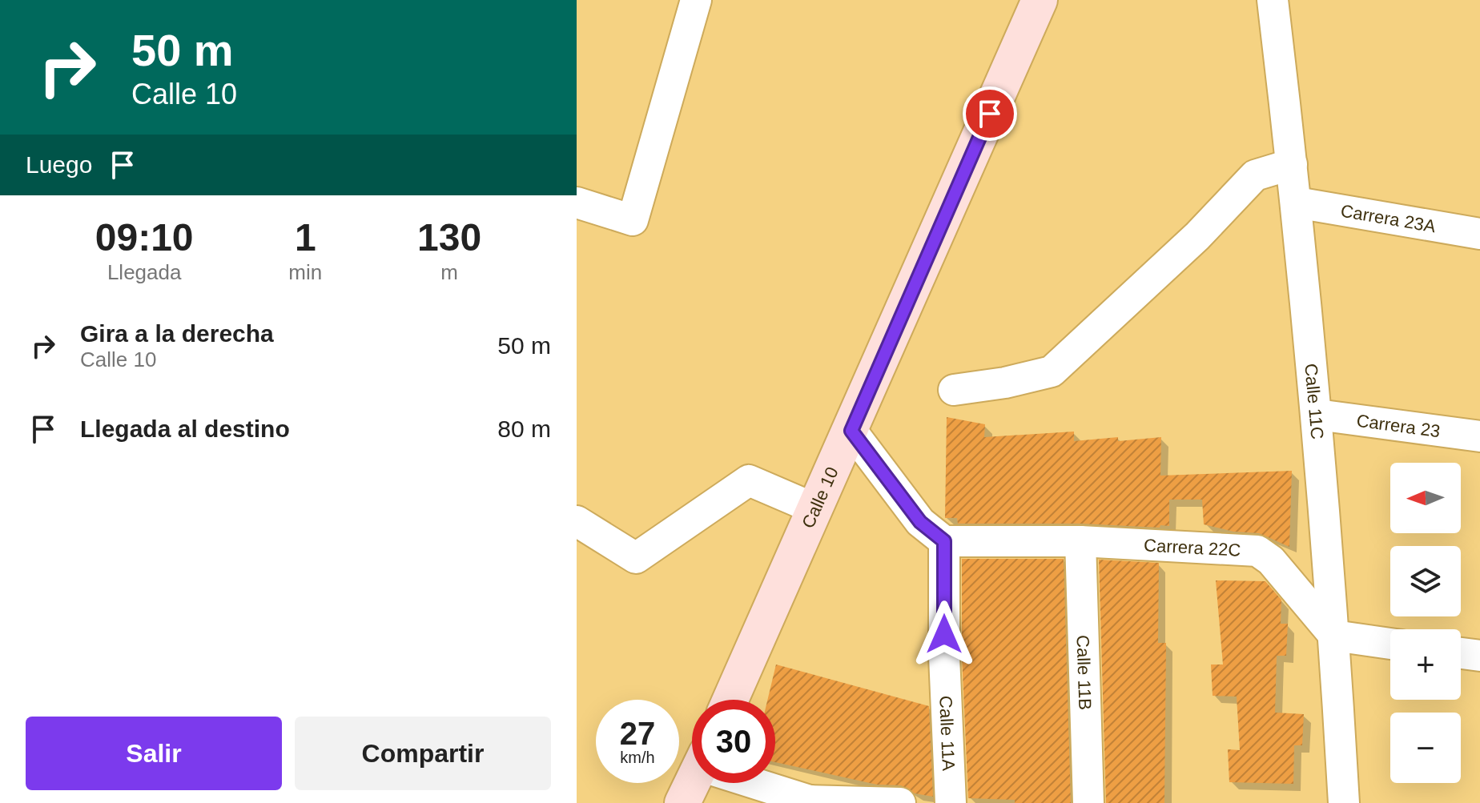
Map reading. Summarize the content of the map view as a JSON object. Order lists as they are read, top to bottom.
{
  "streets": {
    "main road": ["Calle 10"],
    "street": [
      "Carrera 23A",
      "Calle 11C",
      "Carrera 23",
      "Carrera 22C",
      "Calle 11B",
      "Calle 11A"
    ]
  },
  "crossings": [
    ["Carrera 23A", "Calle 11C"],
    ["Calle 11C", "Carrera 23"],
    ["Calle 11C", "Carrera 22C"],
    ["Carrera 22C", "Calle 11B"],
    ["Carrera 22C", "Calle 11A"]
  ],
  "north": "left",
  "page": {
    "turn": ["50 m", "Calle 10"],
    "then": "Luego",
    "eta": [
      "09:10",
      "Llegada",
      "1",
      "min",
      "130",
      "m"
    ],
    "list": [
      {
        "name": "Gira a la derecha",
        "note": "Calle 10",
        "value": "50 m"
      },
      {
        "name": "Llegada al destino",
        "value": "80 m"
      }
    ],
    "map_buttons": ["+", "−"],
    "speed": "27 km/h",
    "limit": "30",
    "buttons": ["Salir", "Compartir"]
  }
}
